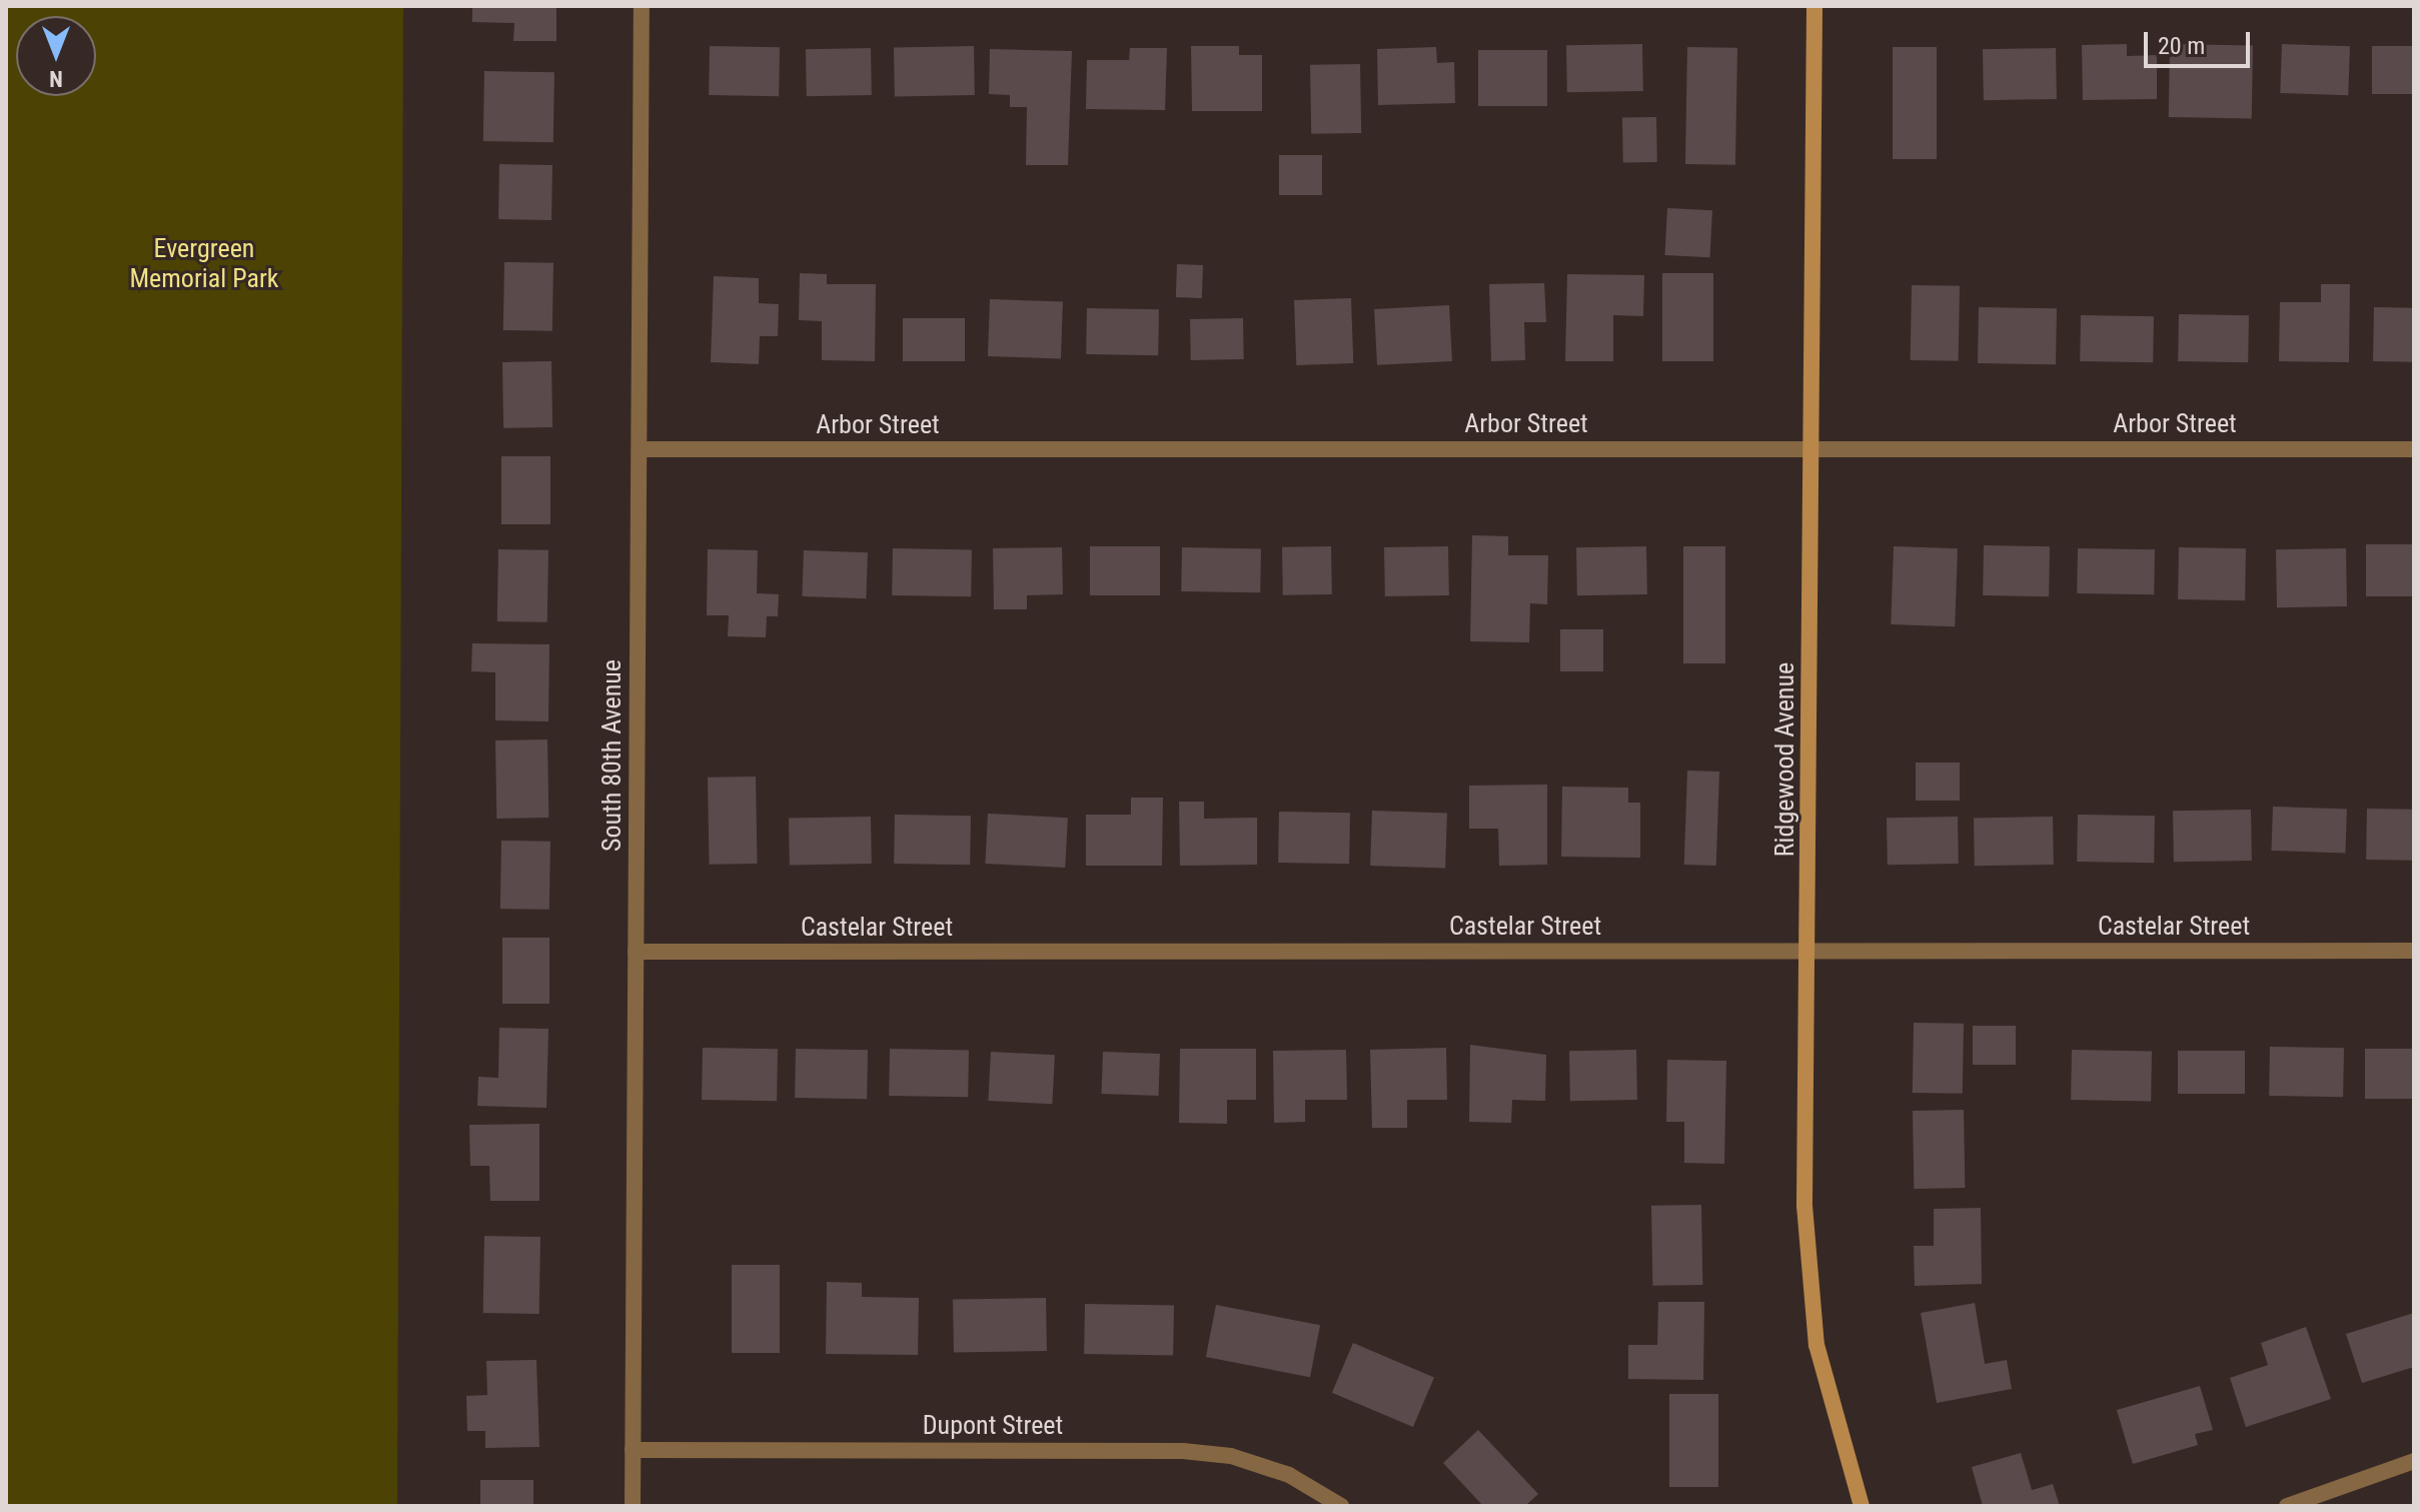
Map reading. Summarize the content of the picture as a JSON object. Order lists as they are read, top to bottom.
{
  "streets": {
    "main road": ["Ridgewood Avenue"],
    "street": [
      "Arbor Street",
      "South 80th Avenue",
      "Castelar Street",
      "Dupont Street"
    ]
  },
  "crossings": [
    ["Arbor Street", "South 80th Avenue"],
    ["Arbor Street", "Ridgewood Avenue"],
    ["South 80th Avenue", "Castelar Street"],
    ["South 80th Avenue", "Dupont Street"],
    ["Ridgewood Avenue", "Castelar Street"]
  ],
  "parks": ["Evergreen Memorial Park"],
  "scale_bar": "20 m",
  "north": "bottom"
}
